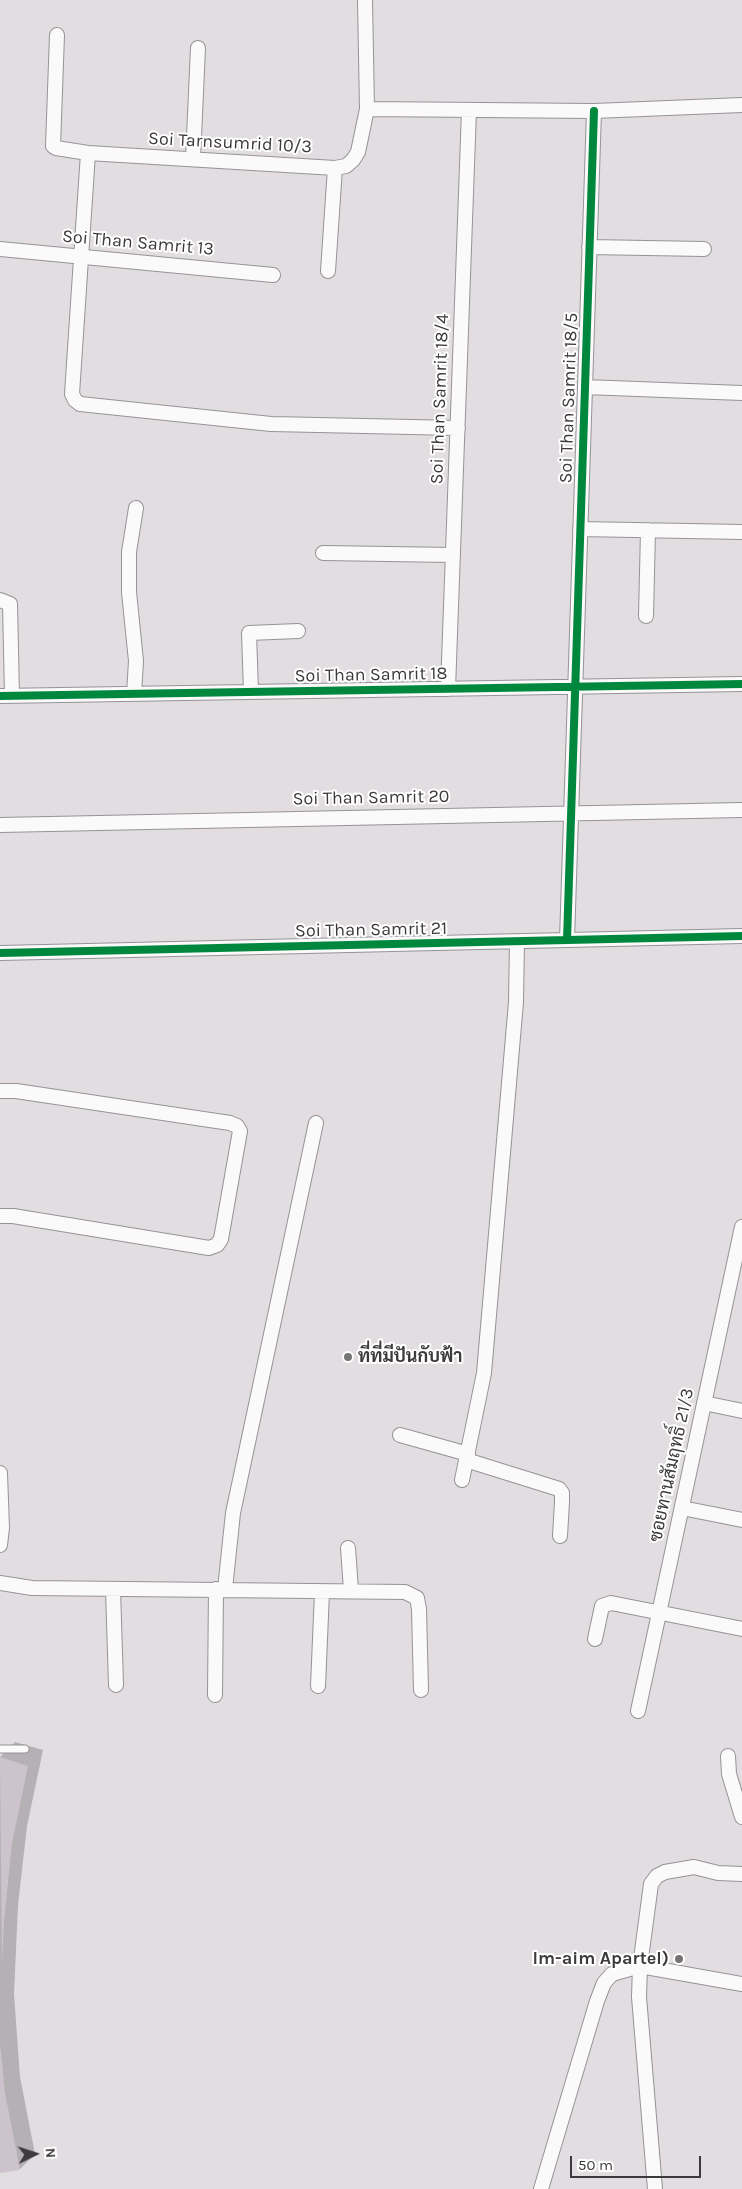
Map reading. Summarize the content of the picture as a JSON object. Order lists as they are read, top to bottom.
{
  "streets": {
    "street": [
      "Soi Tarnsumrid 10/3",
      "Soi Than Samrit 13",
      "Soi Than Samrit 18/5",
      "Soi Than Samrit 18/4",
      "Soi Than Samrit 18",
      "Soi Than Samrit 20",
      "Soi Than Samrit 21",
      "ซอยทานสัมฤทธิ์ 21/3"
    ]
  },
  "crossings": [
    ["Soi Than Samrit 18/5", "Soi Than Samrit 18"],
    ["Soi Than Samrit 18/5", "Soi Than Samrit 20"],
    ["Soi Than Samrit 18/5", "Soi Than Samrit 21"],
    ["Soi Than Samrit 18/4", "Soi Than Samrit 18"]
  ],
  "places": ["ที่ที่มีปันกับฟ้า", "Im-aim Apartel)"],
  "scale_bar": "50 m",
  "north": "right"
}
